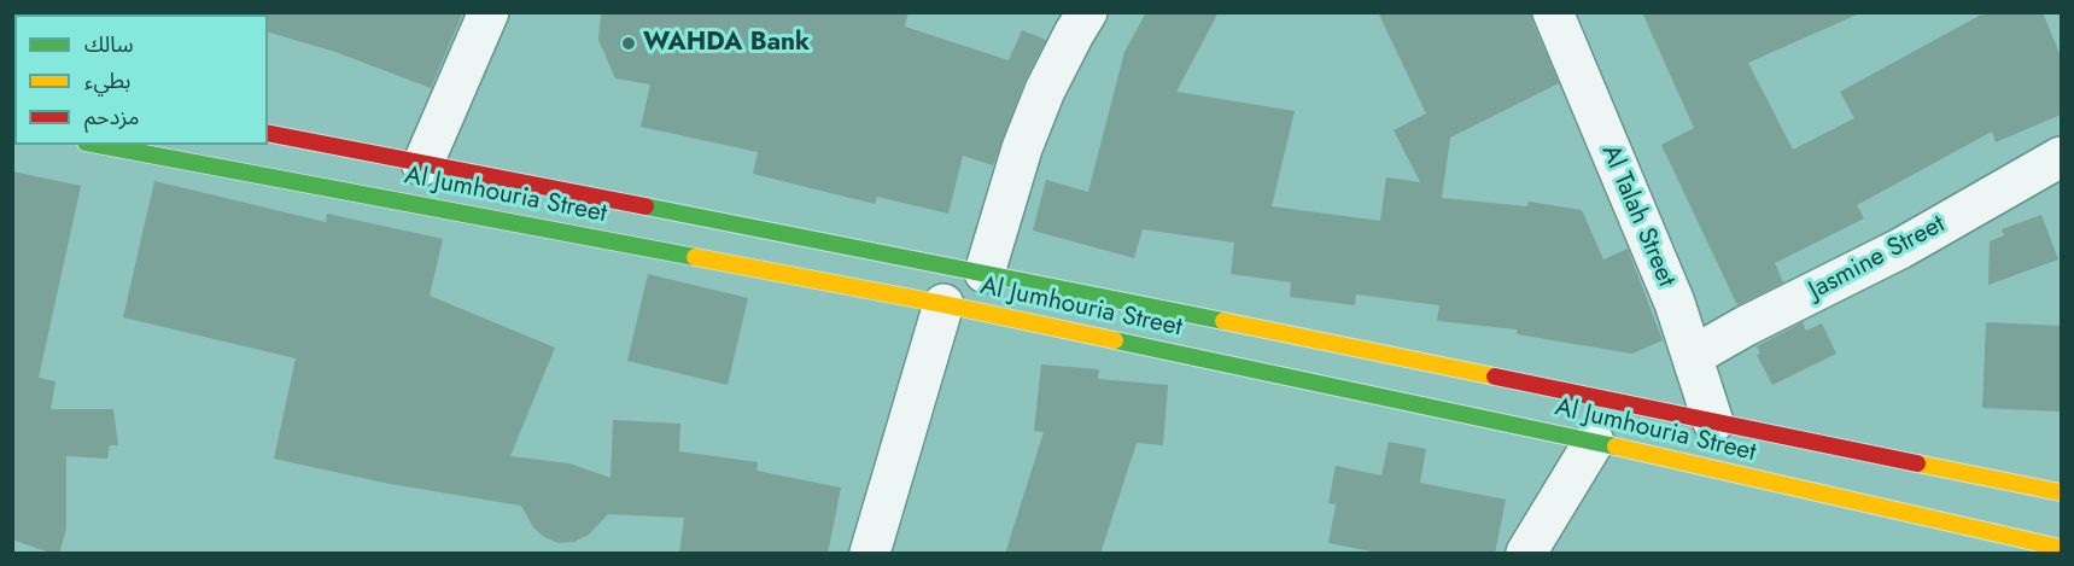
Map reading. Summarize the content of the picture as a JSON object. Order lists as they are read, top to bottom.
{
  "streets": {
    "main road": ["Al Jumhouria Street"],
    "street": ["Al Talah Street", "Jasmine Street"]
  },
  "crossings": [
    ["Al Jumhouria Street", "Al Talah Street"],
    ["Al Talah Street", "Jasmine Street"]
  ],
  "places": ["WAHDA Bank"],
  "legend": ["سالك", "بطيء", "مزدحم"]
}
